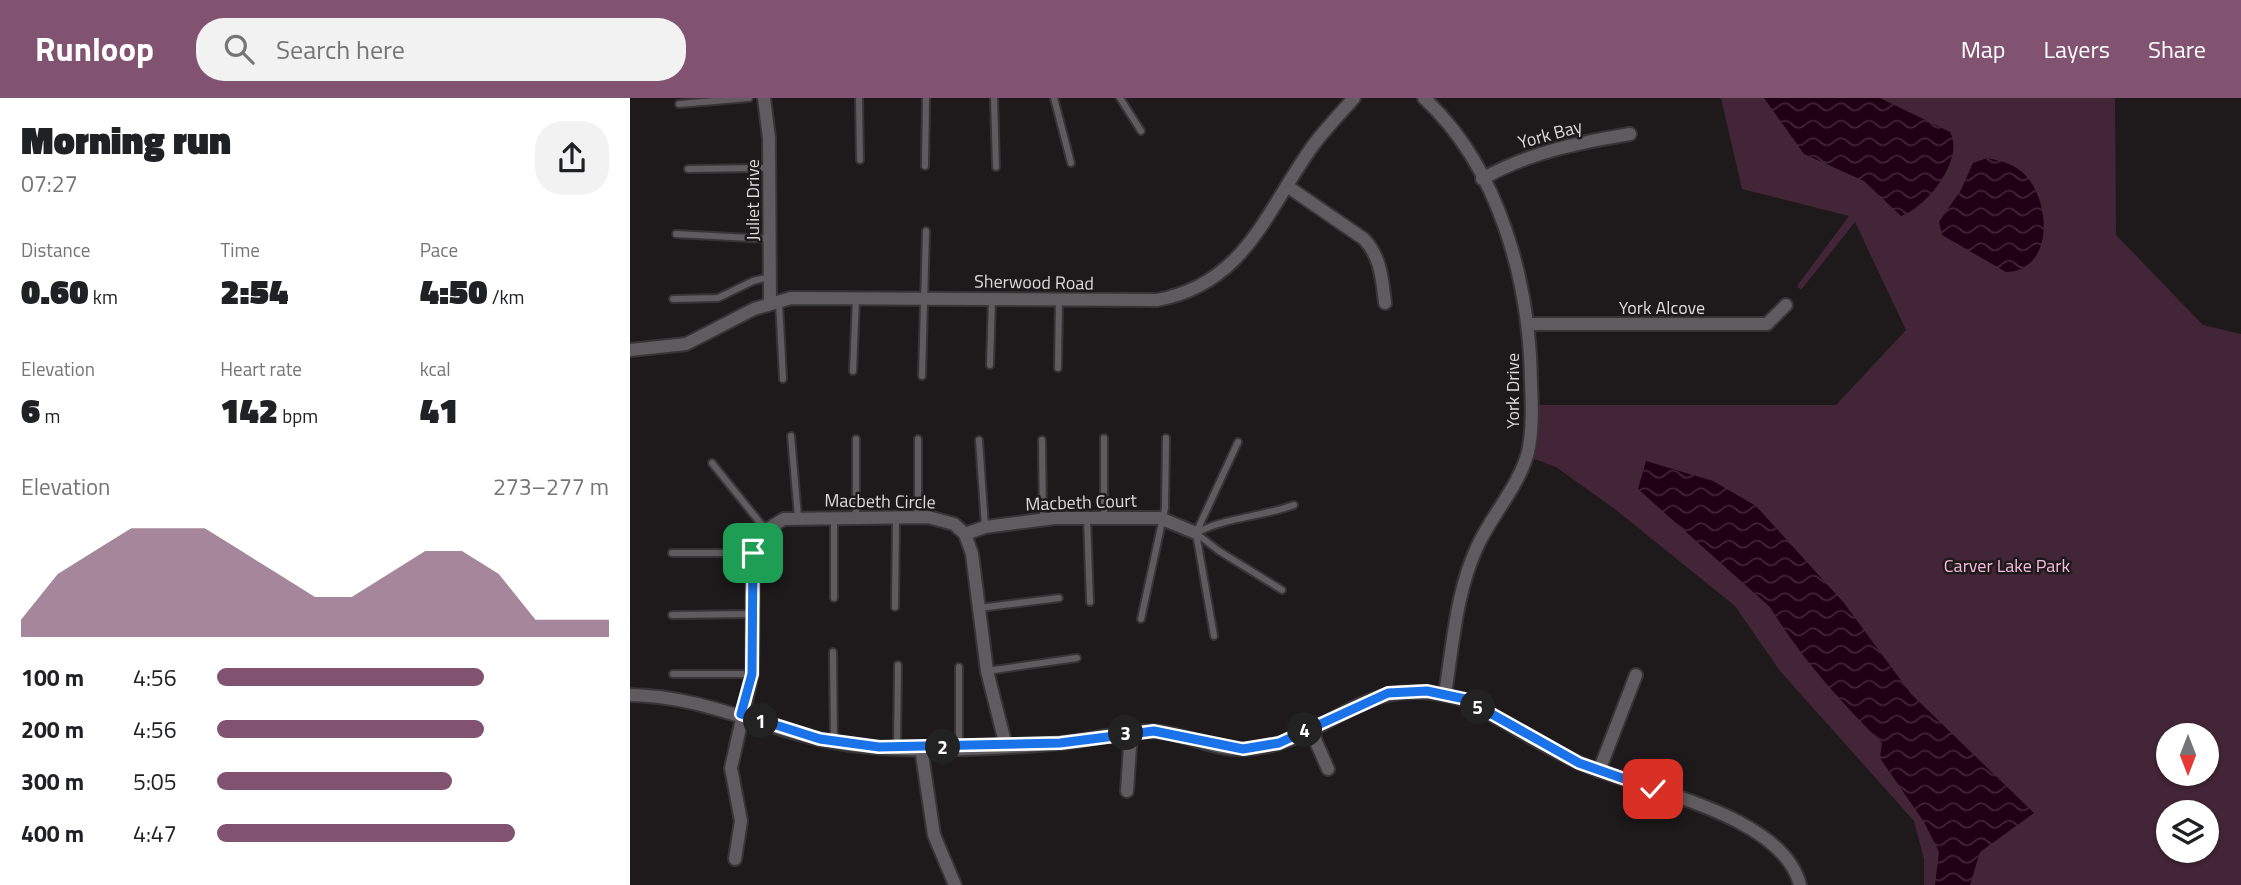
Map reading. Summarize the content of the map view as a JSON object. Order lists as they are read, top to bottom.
{
  "streets": {
    "street": [
      "York Bay",
      "Juliet Drive",
      "Sherwood Road",
      "York Alcove",
      "York Drive",
      "Macbeth Circle",
      "Macbeth Court"
    ]
  },
  "crossings": [
    ["York Bay", "York Drive"],
    ["Juliet Drive", "Sherwood Road"],
    ["York Alcove", "York Drive"],
    ["Macbeth Circle", "Macbeth Court"]
  ],
  "parks": ["Carver Lake Park"],
  "north": "bottom",
  "page": {
    "header": "Runloop",
    "search": "Search here",
    "nav": ["Map", "Layers", "Share"],
    "heading": ["Morning run", "07:27"],
    "stats": [
      ["Distance", "0.60 km"],
      ["Time", "2:54"],
      ["Pace", "4:50 /km"],
      ["Elevation", "6 m"],
      ["Heart rate", "142 bpm"],
      ["kcal", "41"]
    ],
    "chart": ["Elevation", "273–277 m"],
    "list": [
      {
        "name": "100 m",
        "note": "4:56"
      },
      {
        "name": "200 m",
        "note": "4:56"
      },
      {
        "name": "300 m",
        "note": "5:05"
      },
      {
        "name": "400 m",
        "note": "4:47"
      }
    ],
    "pins": [
      "5",
      "1",
      "4",
      "3",
      "2"
    ]
  }
}
